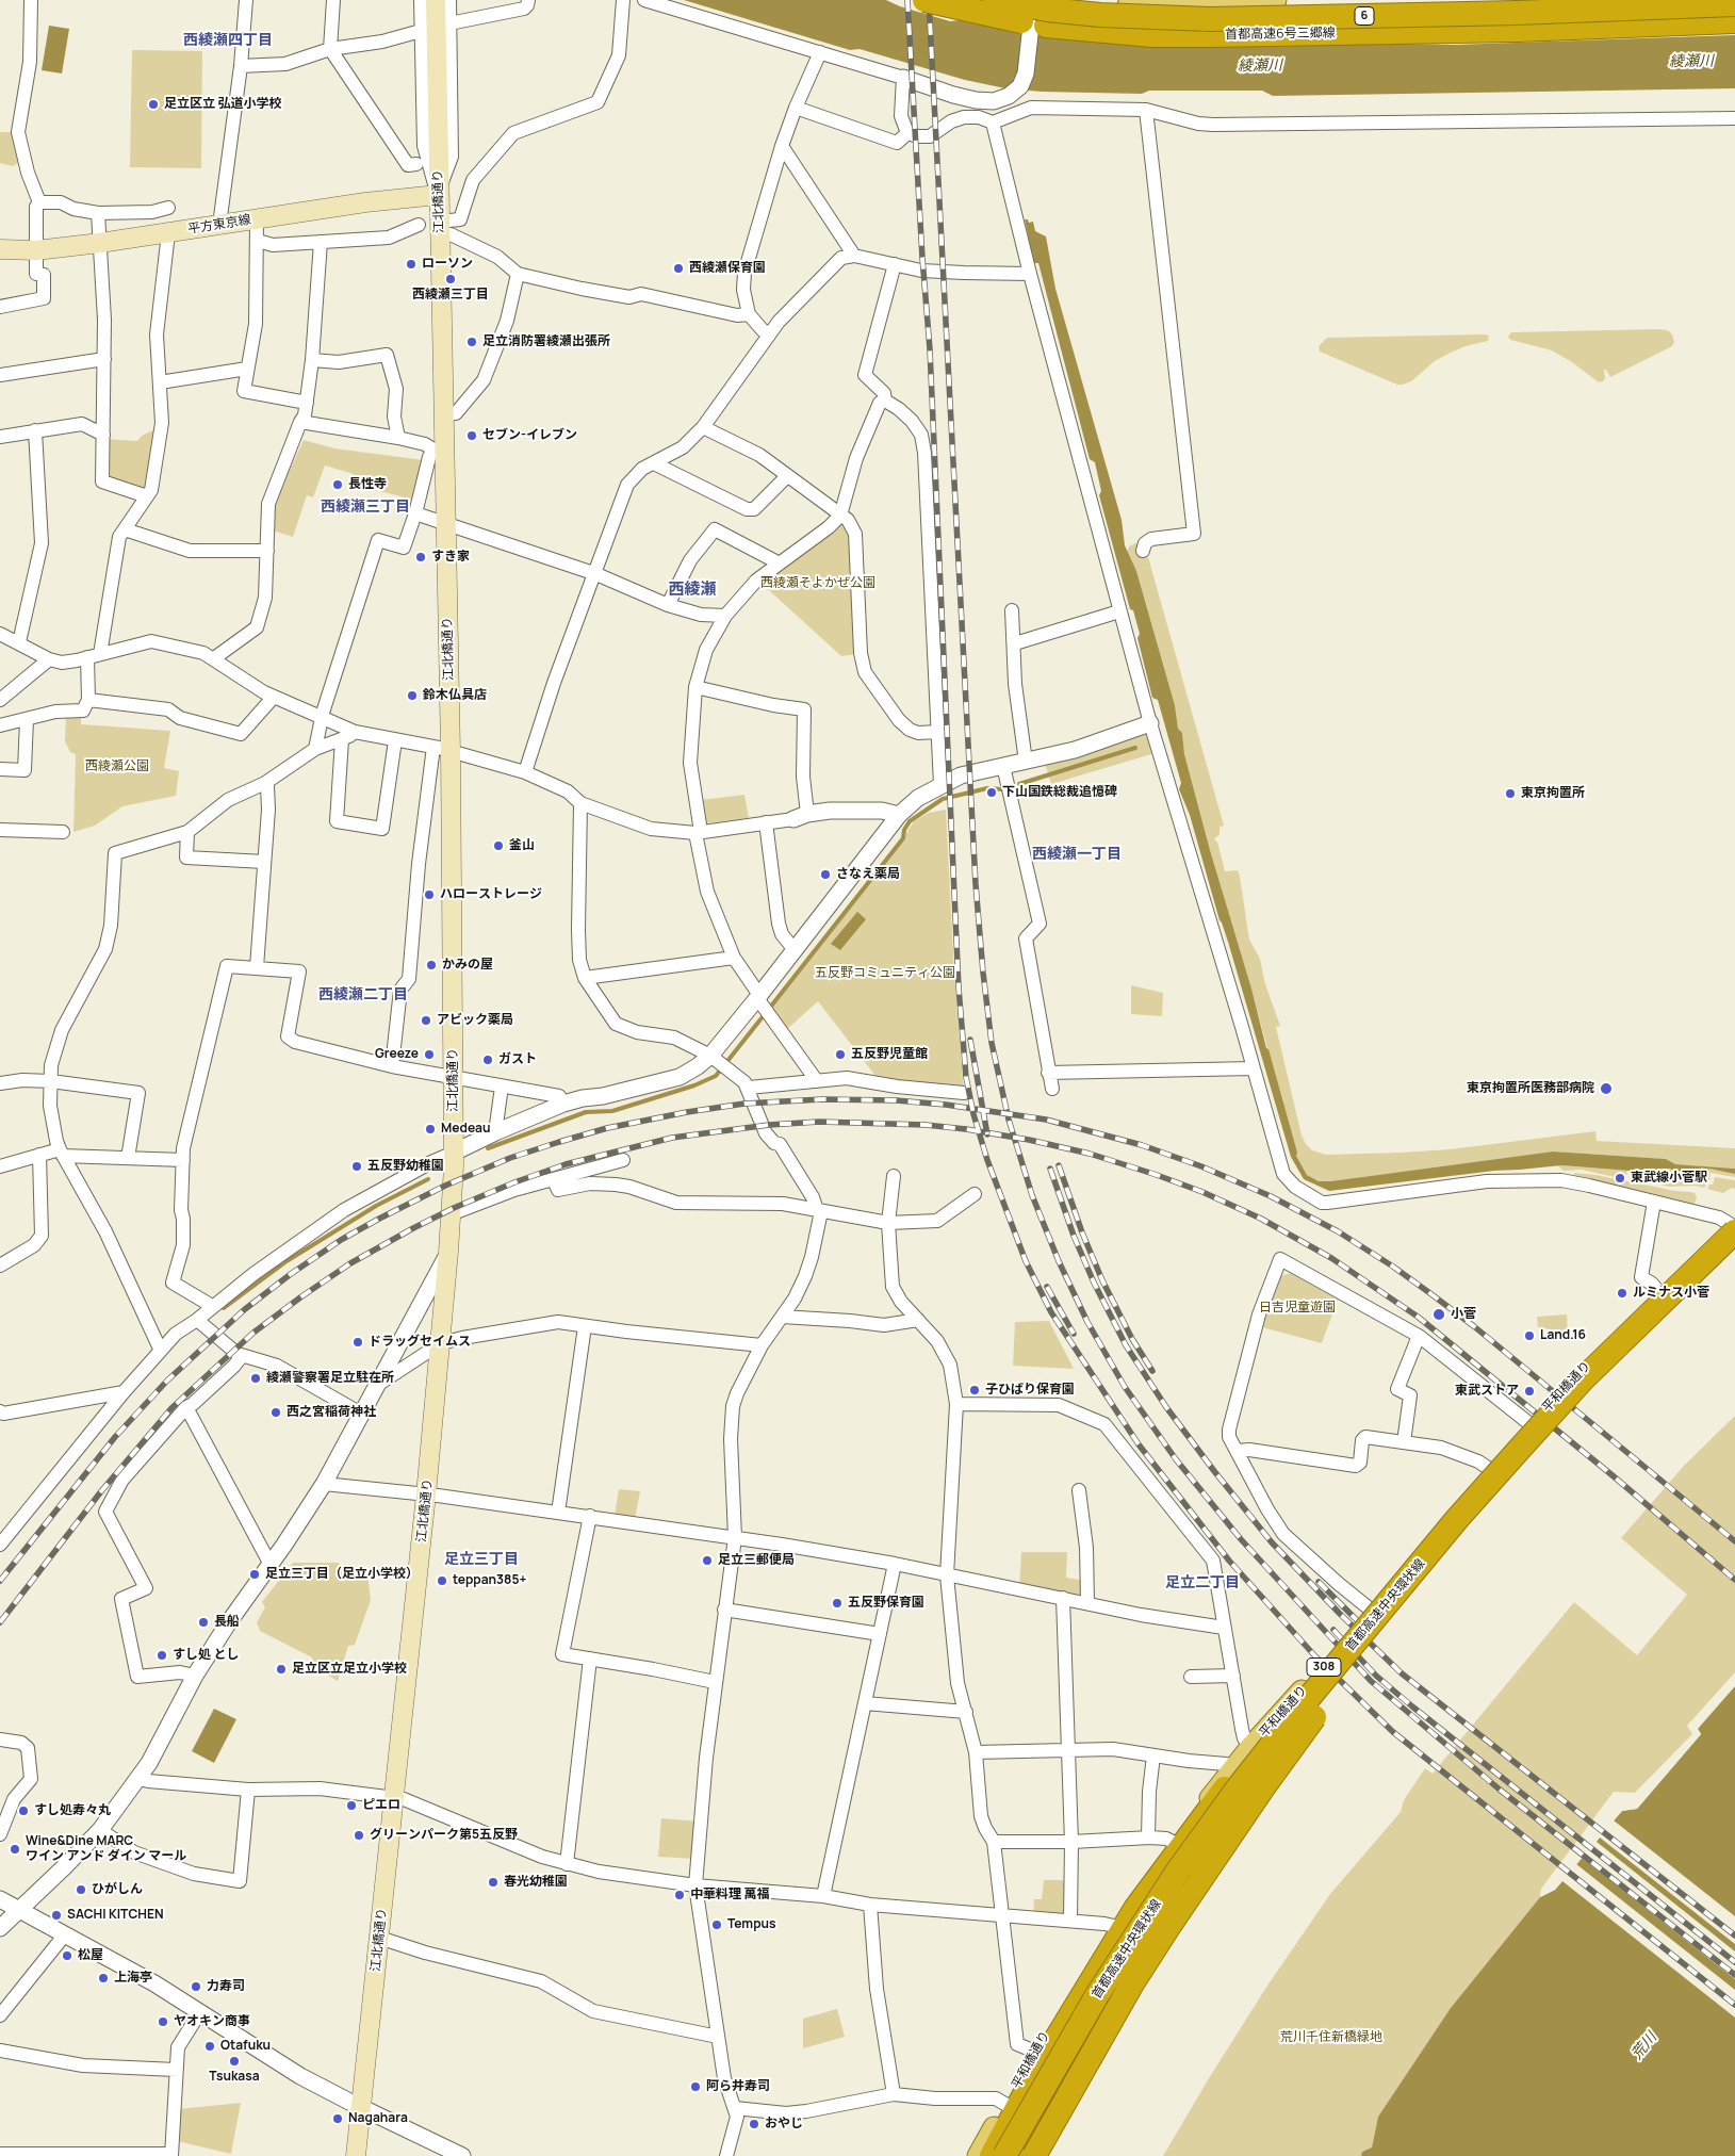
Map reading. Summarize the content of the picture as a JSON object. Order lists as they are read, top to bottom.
{
  "streets": {
    "highway": ["6", "首都高速6号三郷線", "首都高速中央環状線"],
    "main road": [
      "江北橋通り",
      "平方東京線",
      "平和橋通り",
      "308"
    ]
  },
  "crossings": [
    ["江北橋通り", "平方東京線"],
    ["平和橋通り", "首都高速中央環状線"]
  ],
  "districts": [
    "西綾瀬四丁目",
    "西綾瀬三丁目",
    "西綾瀬",
    "西綾瀬一丁目",
    "西綾瀬二丁目",
    "足立三丁目",
    "足立二丁目"
  ],
  "water": ["綾瀬川", "荒川"],
  "parks": [
    "西綾瀬そよかぜ公園",
    "西綾瀬公園",
    "五反野コミュニティ公園",
    "日吉児童遊園",
    "荒川千住新橋緑地"
  ],
  "places": [
    "足立区立 弘道小学校",
    "ローソン",
    "西綾瀬保育園",
    "西綾瀬三丁目",
    "足立消防署綾瀬出張所",
    "セブン-イレブン",
    "長性寺",
    "すき家",
    "鈴木仏具店",
    "下山国鉄総裁追憶碑",
    "東京拘置所",
    "釜山",
    "さなえ薬局",
    "ハローストレージ",
    "かみの屋",
    "アビック薬局",
    "Greeze",
    "五反野児童館",
    "ガスト",
    "東京拘置所医務部病院",
    "Medeau",
    "五反野幼稚園",
    "東武線小菅駅",
    "ルミナス小菅",
    "小菅",
    "Land.16",
    "ドラッグセイムス",
    "綾瀬警察署足立駐在所",
    "子ひばり保育園",
    "東武ストア",
    "西之宮稲荷神社",
    "足立三郵便局",
    "足立三丁目（足立小学校）",
    "teppan385+",
    "五反野保育園",
    "長船",
    "すし処 とし",
    "足立区立足立小学校",
    "ピエロ",
    "すし処寿々丸",
    "グリーンパーク第5五反野",
    "Wine&Dine MARC ワイン アンド ダイン マール",
    "春光幼稚園",
    "ひがしん",
    "中華料理 萬福",
    "SACHI KITCHEN",
    "Tempus",
    "松屋",
    "上海亭",
    "力寿司",
    "ヤオキン商事",
    "Otafuku",
    "Tsukasa",
    "阿ら井寿司",
    "Nagahara",
    "おやじ"
  ]
}
